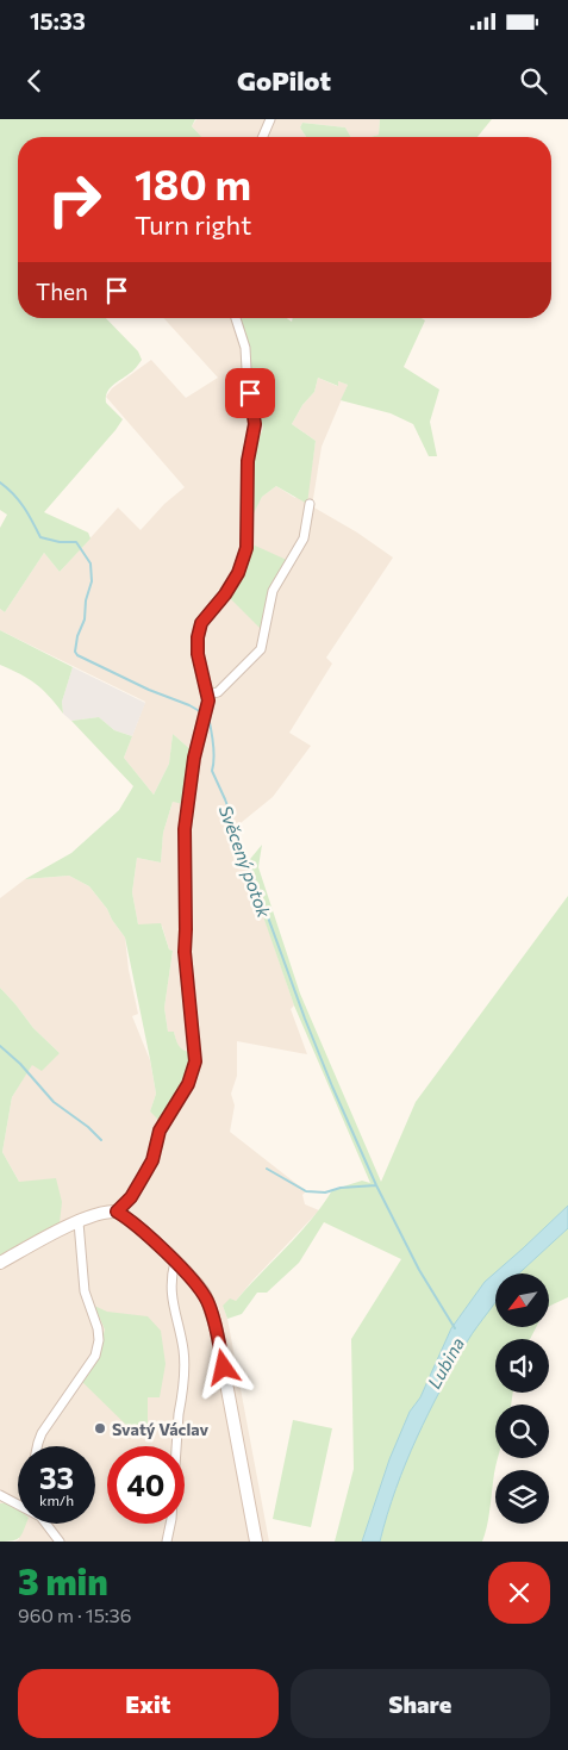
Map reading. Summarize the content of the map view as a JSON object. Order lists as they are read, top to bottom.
{
  "water": ["Svěcený potok", "Lubina"],
  "places": ["Svatý Václav"],
  "north": "bottom left",
  "page": {
    "status": "15:33",
    "header": "GoPilot",
    "turn": ["180 m", "Turn right"],
    "then": "Then",
    "speed": "33 km/h",
    "limit": "40",
    "heading": ["3 min", "960 m · 15:36"],
    "buttons": ["Exit", "Share"]
  }
}
